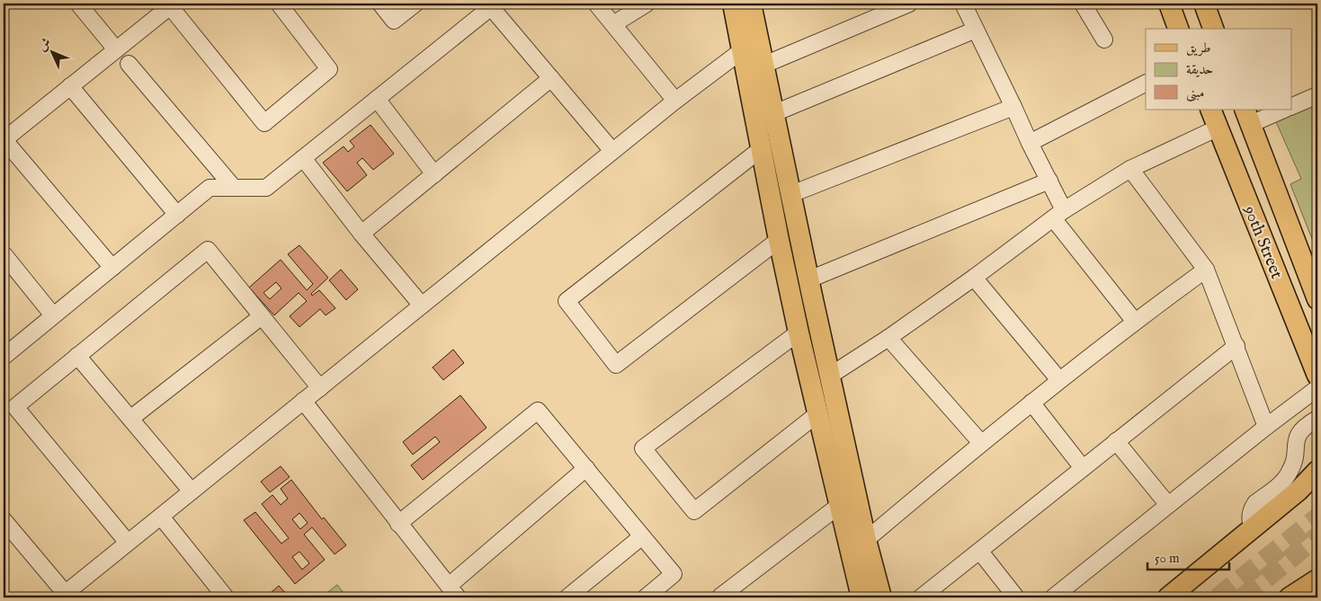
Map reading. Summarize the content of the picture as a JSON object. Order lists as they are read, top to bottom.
{
  "streets": {
    "main road": ["90th Street"]
  },
  "legend": ["طريق", "حديقة", "مبنى"],
  "scale_bar": "50 m",
  "north": "top left"
}
